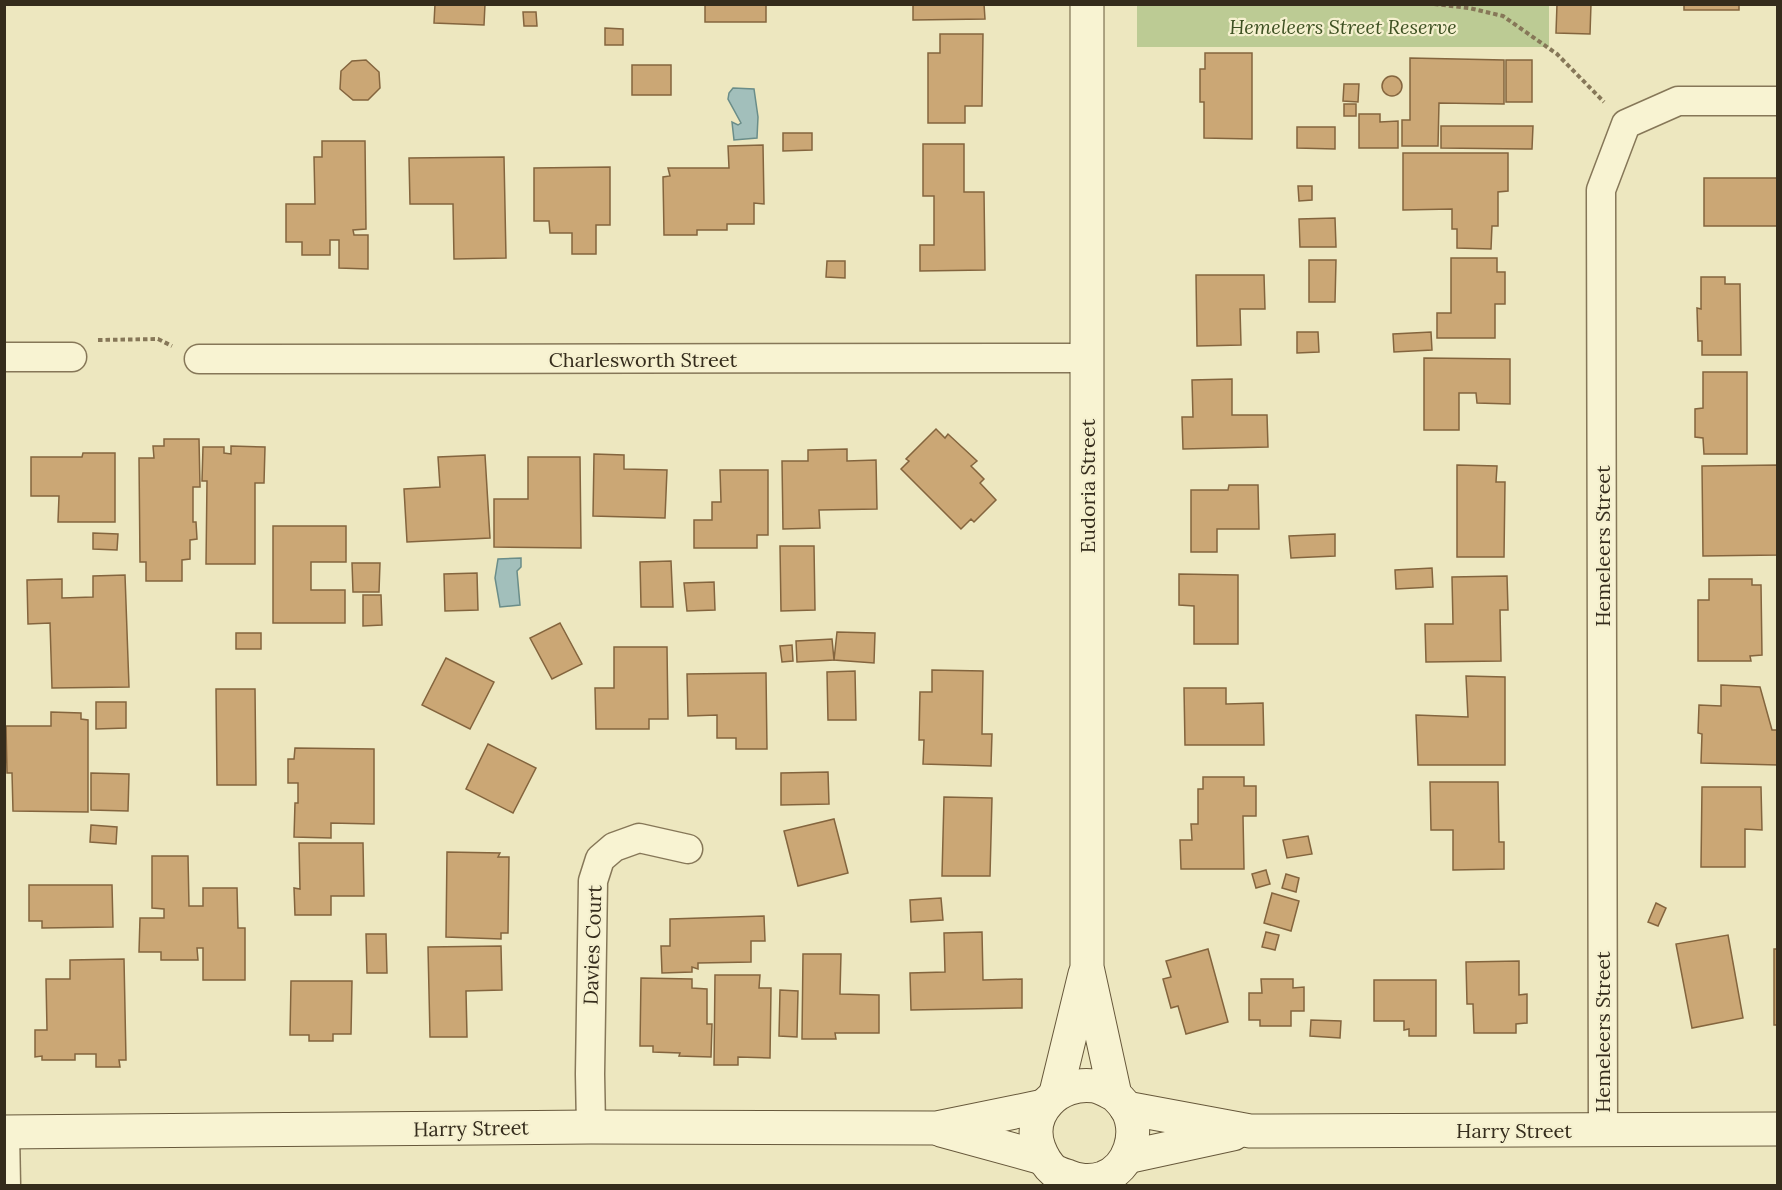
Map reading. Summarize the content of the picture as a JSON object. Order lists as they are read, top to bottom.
{
  "streets": {
    "street": [
      "Charlesworth Street",
      "Eudoria Street",
      "Hemeleers Street",
      "Davies Court",
      "Harry Street"
    ]
  },
  "crossings": [
    ["Charlesworth Street", "Eudoria Street"],
    ["Eudoria Street", "Harry Street"],
    ["Hemeleers Street", "Harry Street"],
    ["Davies Court", "Harry Street"]
  ],
  "parks": ["Hemeleers Street Reserve"]
}
